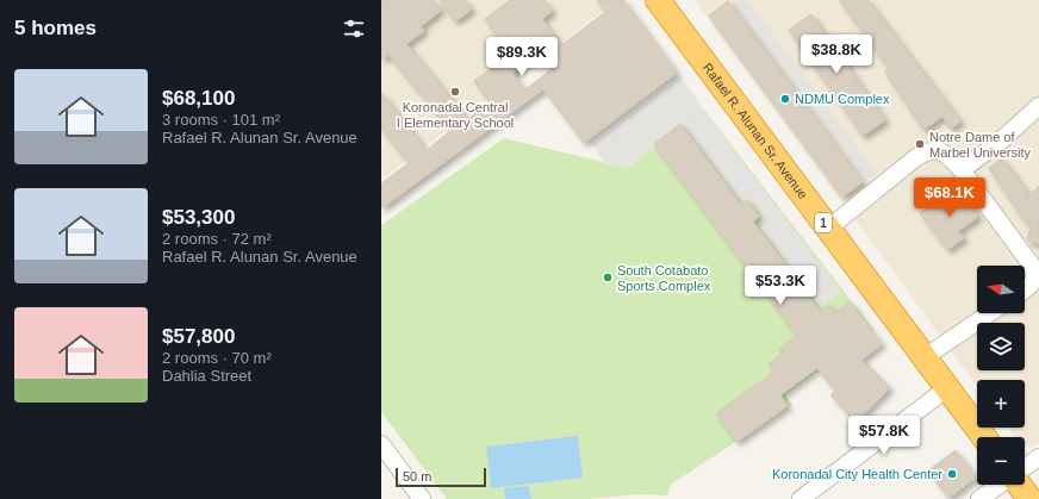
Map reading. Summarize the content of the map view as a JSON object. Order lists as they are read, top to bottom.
{
  "streets": {
    "highway": ["Rafael R. Alunan Sr. Avenue", "1"]
  },
  "places": [
    "Koronadal Central I Elementary School",
    "NDMU Complex",
    "Notre Dame of Marbel University",
    "South Cotabato Sports Complex",
    "Koronadal City Health Center"
  ],
  "scale_bar": "50 m",
  "north": "left",
  "page": {
    "heading": "5 homes",
    "price": [
      "$38.8K",
      "$89.3K",
      "$68.1K",
      "$53.3K",
      "$57.8K"
    ],
    "list": [
      {
        "name": "$68,100",
        "note": "3 rooms · 101 m² · Rafael R. Alunan Sr. Avenue"
      },
      {
        "name": "$53,300",
        "note": "2 rooms · 72 m² · Rafael R. Alunan Sr. Avenue"
      },
      {
        "name": "$57,800",
        "note": "2 rooms · 70 m² · Dahlia Street"
      }
    ],
    "map_buttons": ["+", "−"],
    "scale": "50 m"
  }
}
